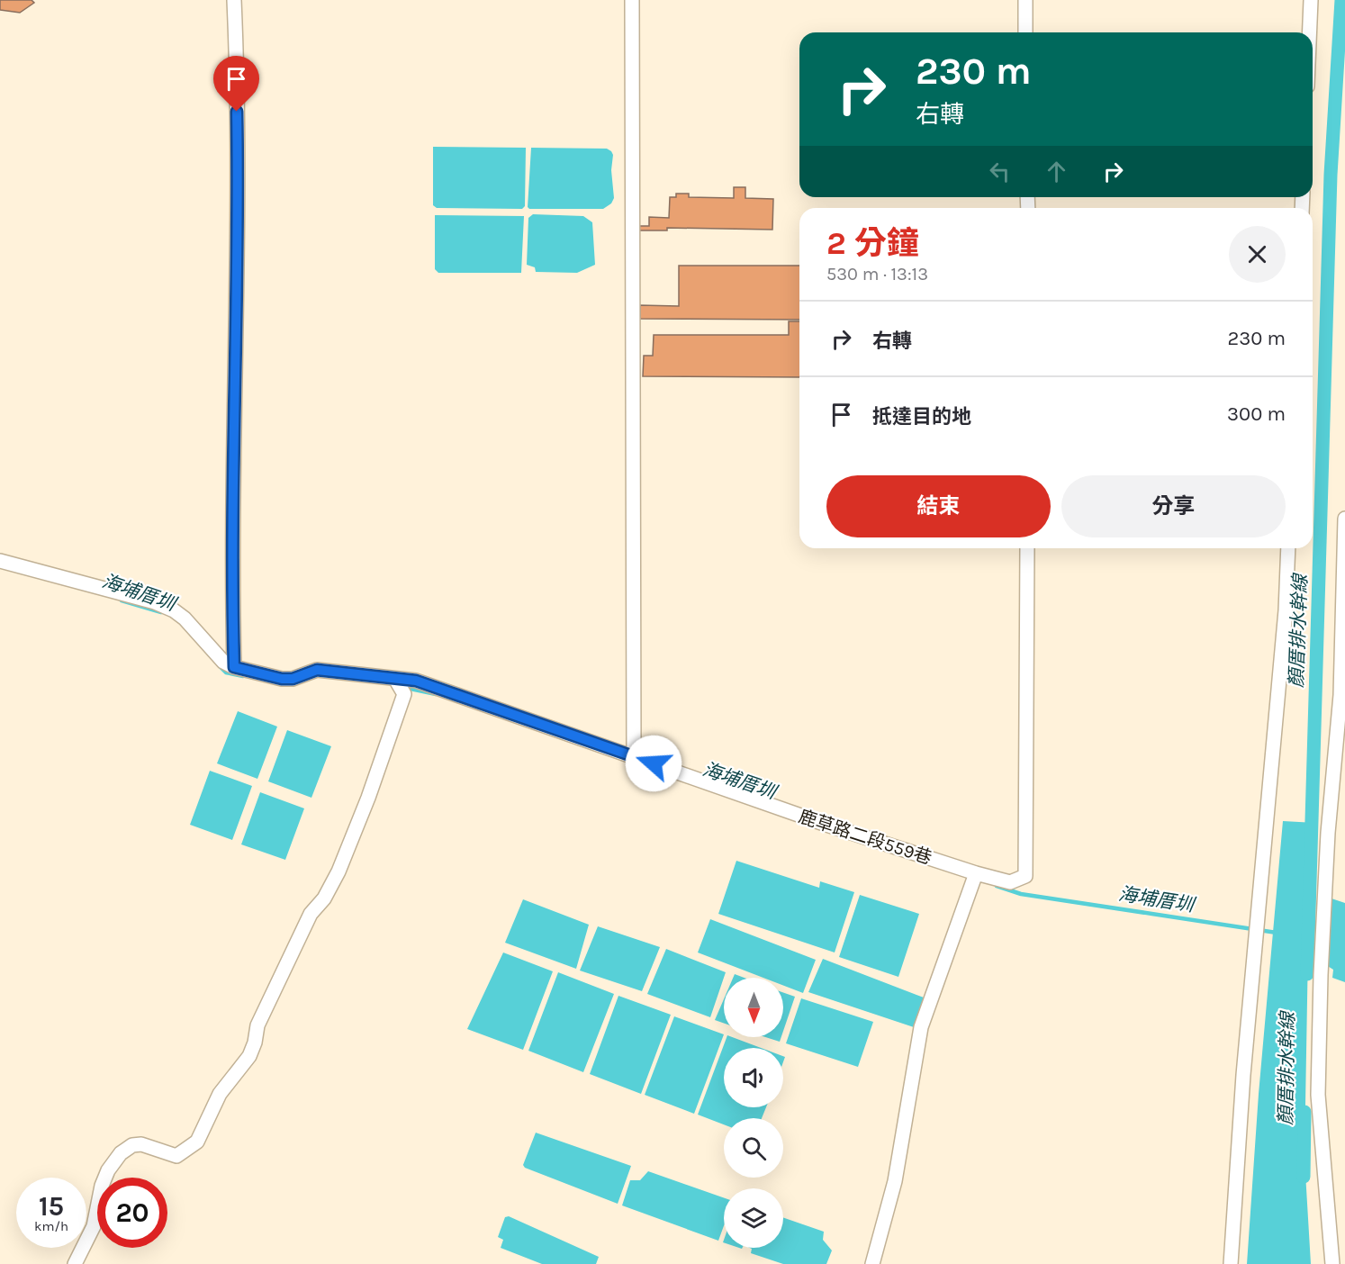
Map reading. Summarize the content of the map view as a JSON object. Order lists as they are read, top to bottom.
{
  "streets": {
    "street": ["鹿草路二段559巷"]
  },
  "water": ["海埔厝圳", "顏厝排水幹線"],
  "north": "bottom",
  "page": {
    "turn": ["230 m", "右轉"],
    "heading": ["2 分鐘", "530 m · 13:13"],
    "list": [
      {
        "name": "右轉",
        "value": "230 m"
      },
      {
        "name": "抵達目的地",
        "value": "300 m"
      }
    ],
    "buttons": ["結束", "分享"],
    "speed": "15 km/h",
    "limit": "20"
  }
}
